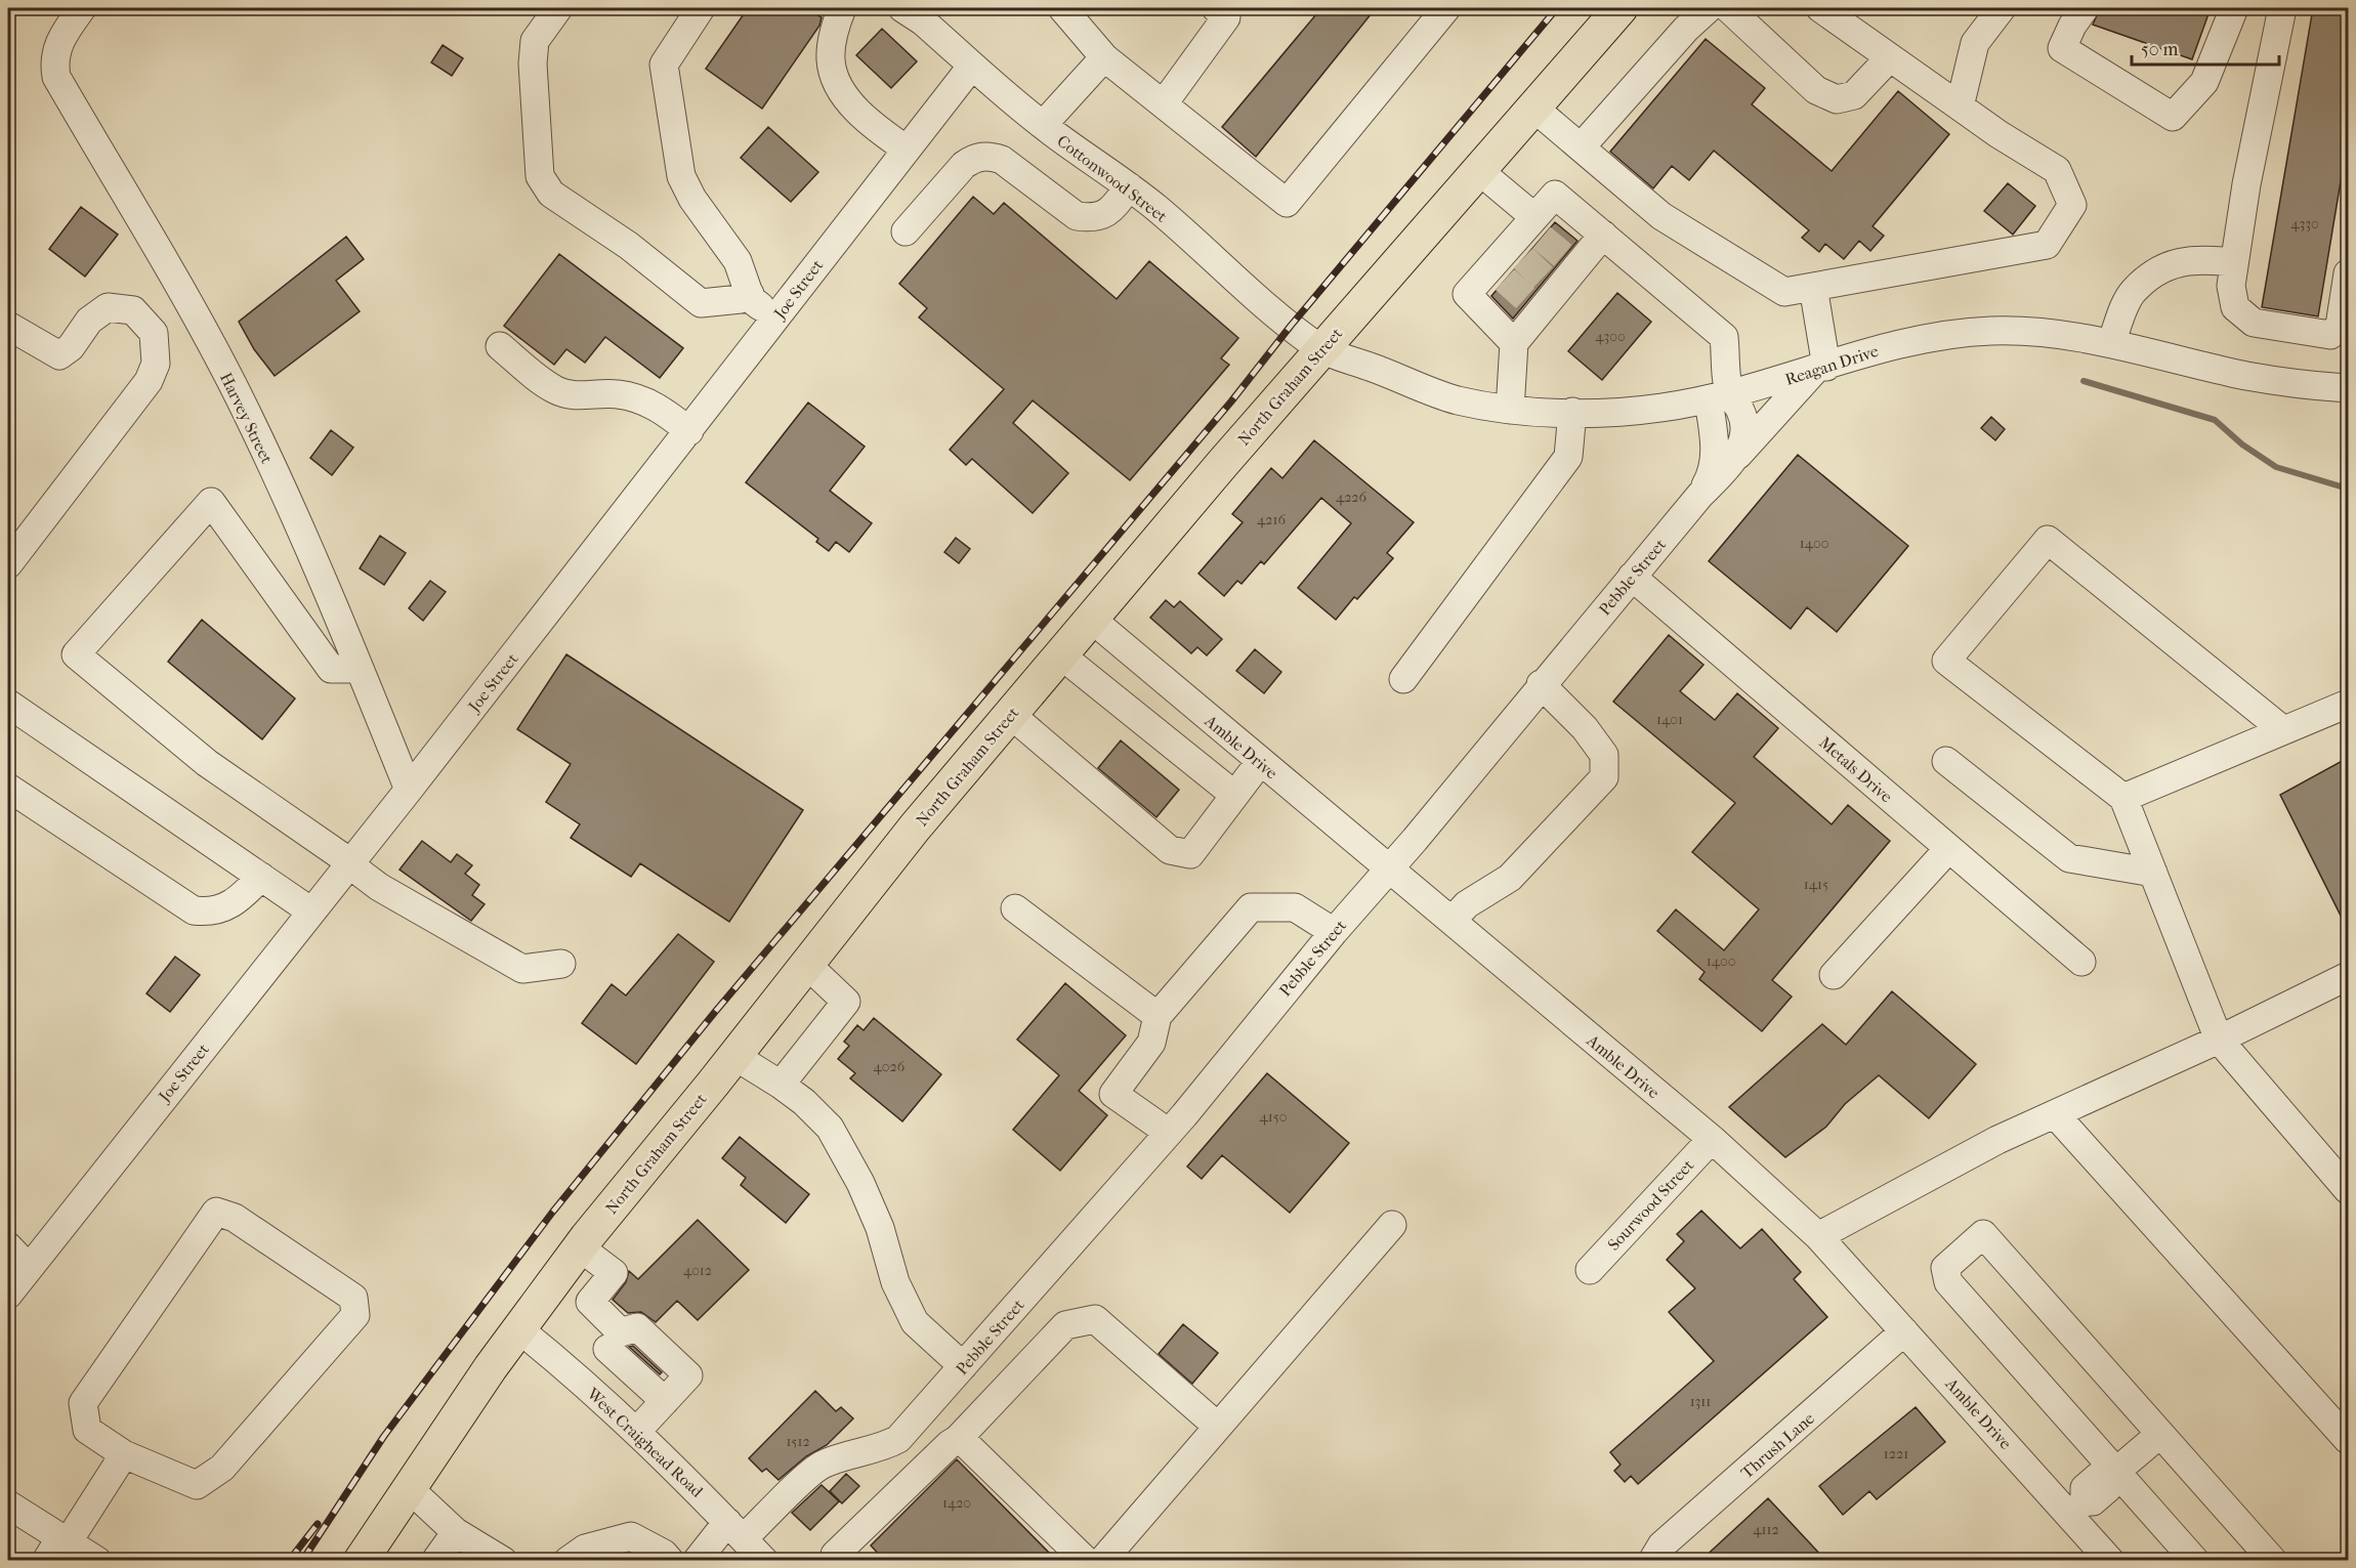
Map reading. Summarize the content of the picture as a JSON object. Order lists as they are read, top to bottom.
{
  "streets": {
    "main road": ["North Graham Street"],
    "street": [
      "Cottonwood Street",
      "Joe Street",
      "Reagan Drive",
      "Harvey Street",
      "Pebble Street",
      "Amble Drive",
      "Metals Drive",
      "Sourwood Street",
      "West Craighead Road",
      "Thrush Lane"
    ]
  },
  "crossings": [
    ["Cottonwood Street", "Joe Street"],
    ["Cottonwood Street", "Reagan Drive"],
    ["Cottonwood Street", "North Graham Street"],
    ["Joe Street", "Harvey Street"],
    ["Reagan Drive", "North Graham Street"],
    ["Reagan Drive", "Pebble Street"],
    ["North Graham Street", "Amble Drive"],
    ["North Graham Street", "West Craighead Road"],
    ["Pebble Street", "Amble Drive"],
    ["Pebble Street", "Metals Drive"],
    ["Pebble Street", "West Craighead Road"],
    ["Amble Drive", "Sourwood Street"],
    ["Amble Drive", "Thrush Lane"]
  ],
  "house_numbers": [
    "4330",
    "4300",
    "4226",
    "4216",
    "1400",
    "1401",
    "1415",
    "1400",
    "4026",
    "4150",
    "4012",
    "1311",
    "1512",
    "1221",
    "1420",
    "4112"
  ],
  "scale_bar": "50 m"
}
